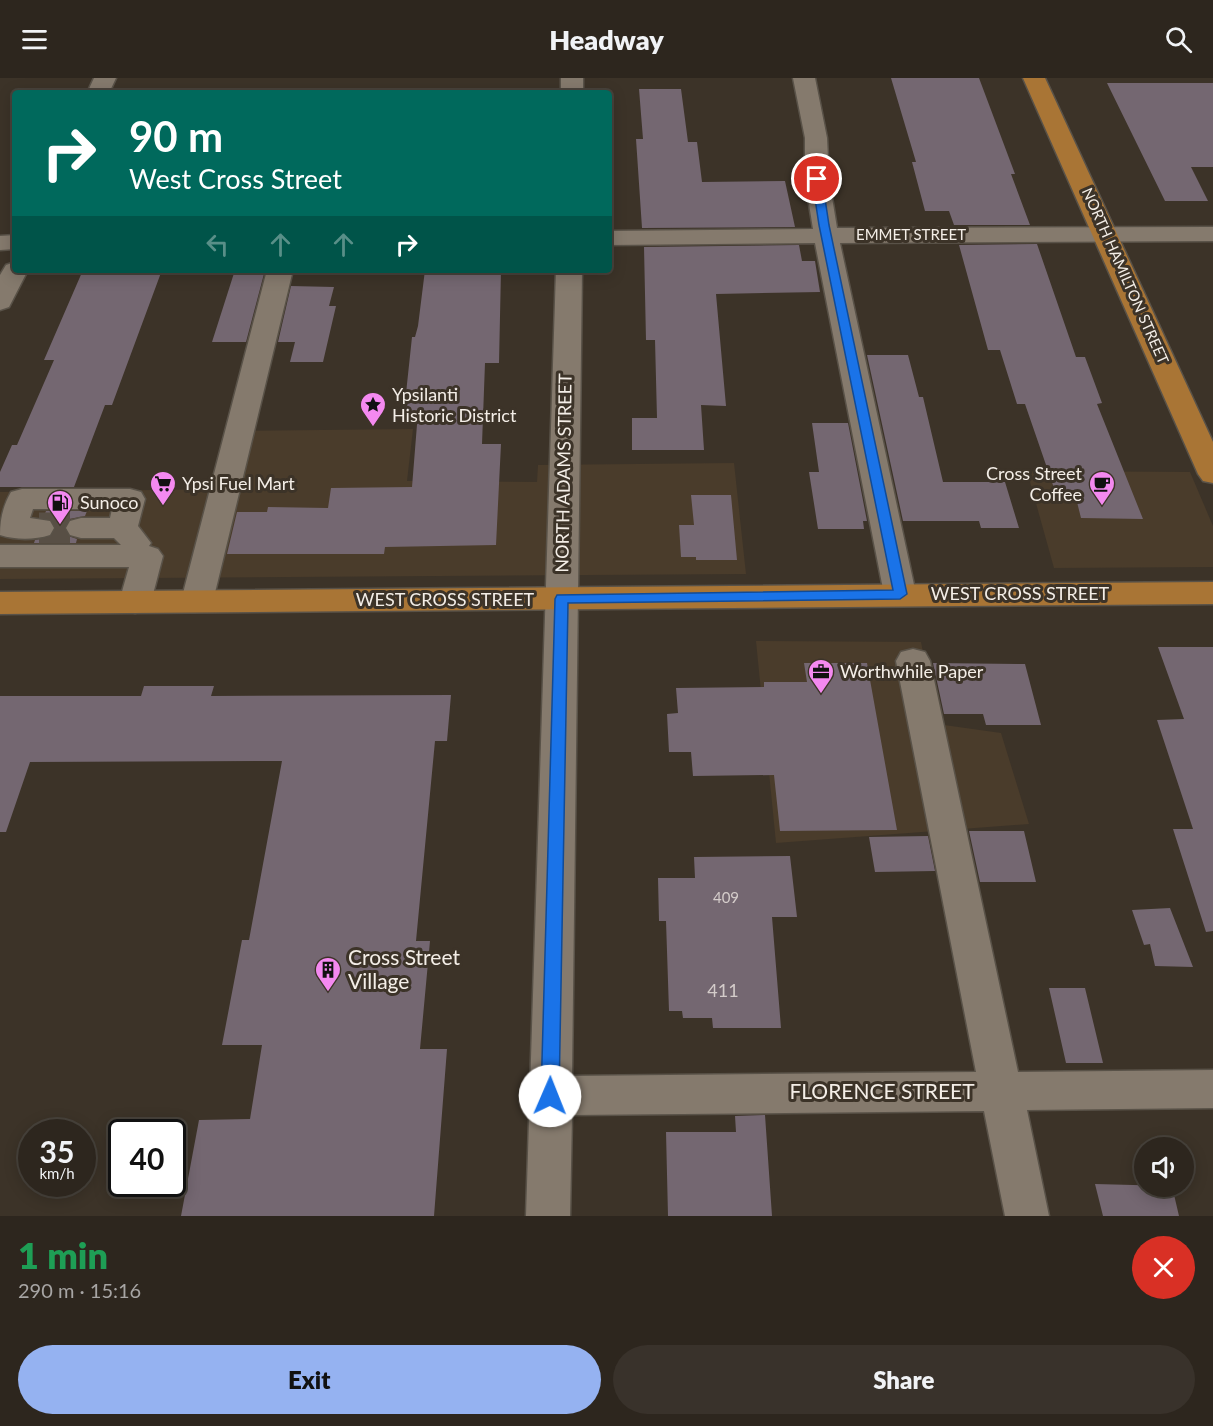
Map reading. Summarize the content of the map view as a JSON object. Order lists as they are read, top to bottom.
{
  "streets": {
    "main road": ["NORTH HAMILTON STREET", "WEST CROSS STREET"],
    "street": ["EMMET STREET", "NORTH ADAMS STREET", "FLORENCE STREET"]
  },
  "crossings": [
    ["EMMET STREET", "NORTH HAMILTON STREET"],
    ["NORTH ADAMS STREET", "WEST CROSS STREET"],
    ["NORTH ADAMS STREET", "FLORENCE STREET"]
  ],
  "places": {
    "place": ["Ypsilanti Historic District"],
    "supermarket": ["Ypsi Fuel Mart"],
    "cafe": ["Cross Street Coffee"],
    "fuel station": ["Sunoco"],
    "office": ["Worthwhile Paper"],
    "building": ["Cross Street Village"]
  },
  "house_numbers": ["409", "411"],
  "page": {
    "header": "Headway",
    "turn": ["90 m", "West Cross Street"],
    "speed": "35 km/h",
    "limit": "40",
    "heading": ["1 min", "290 m · 15:16"],
    "buttons": ["Exit", "Share"]
  }
}
